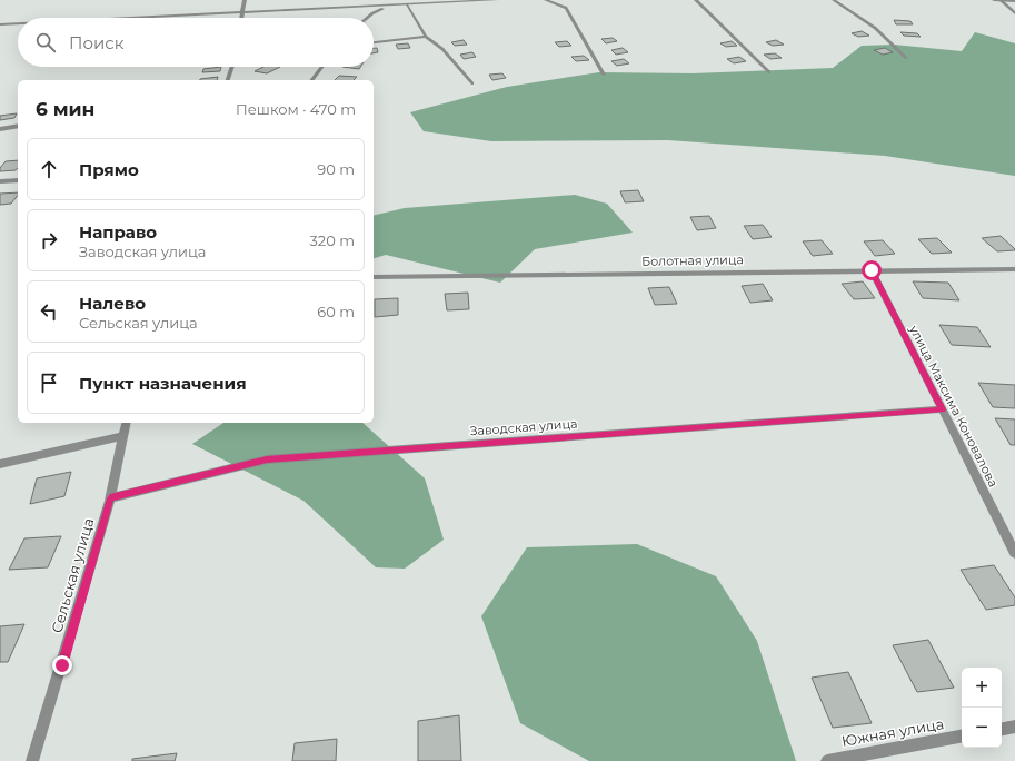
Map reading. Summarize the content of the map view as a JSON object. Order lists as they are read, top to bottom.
{
  "streets": {
    "street": [
      "Болотная улица",
      "улица Максима Коновалова",
      "Заводская улица",
      "Сельская улица",
      "Южная улица"
    ]
  },
  "crossings": [
    ["Болотная улица", "улица Максима Коновалова"],
    ["улица Максима Коновалова", "Заводская улица"],
    ["Заводская улица", "Сельская улица"]
  ],
  "page": {
    "search": "Поиск",
    "heading": ["6 мин", "Пешком · 470 m"],
    "list": [
      ["Прямо", "90 m"],
      ["Направо", "Заводская улица", "320 m"],
      ["Налево", "Сельская улица", "60 m"],
      "Пункт назначения"
    ],
    "map_buttons": ["+", "−"]
  }
}
